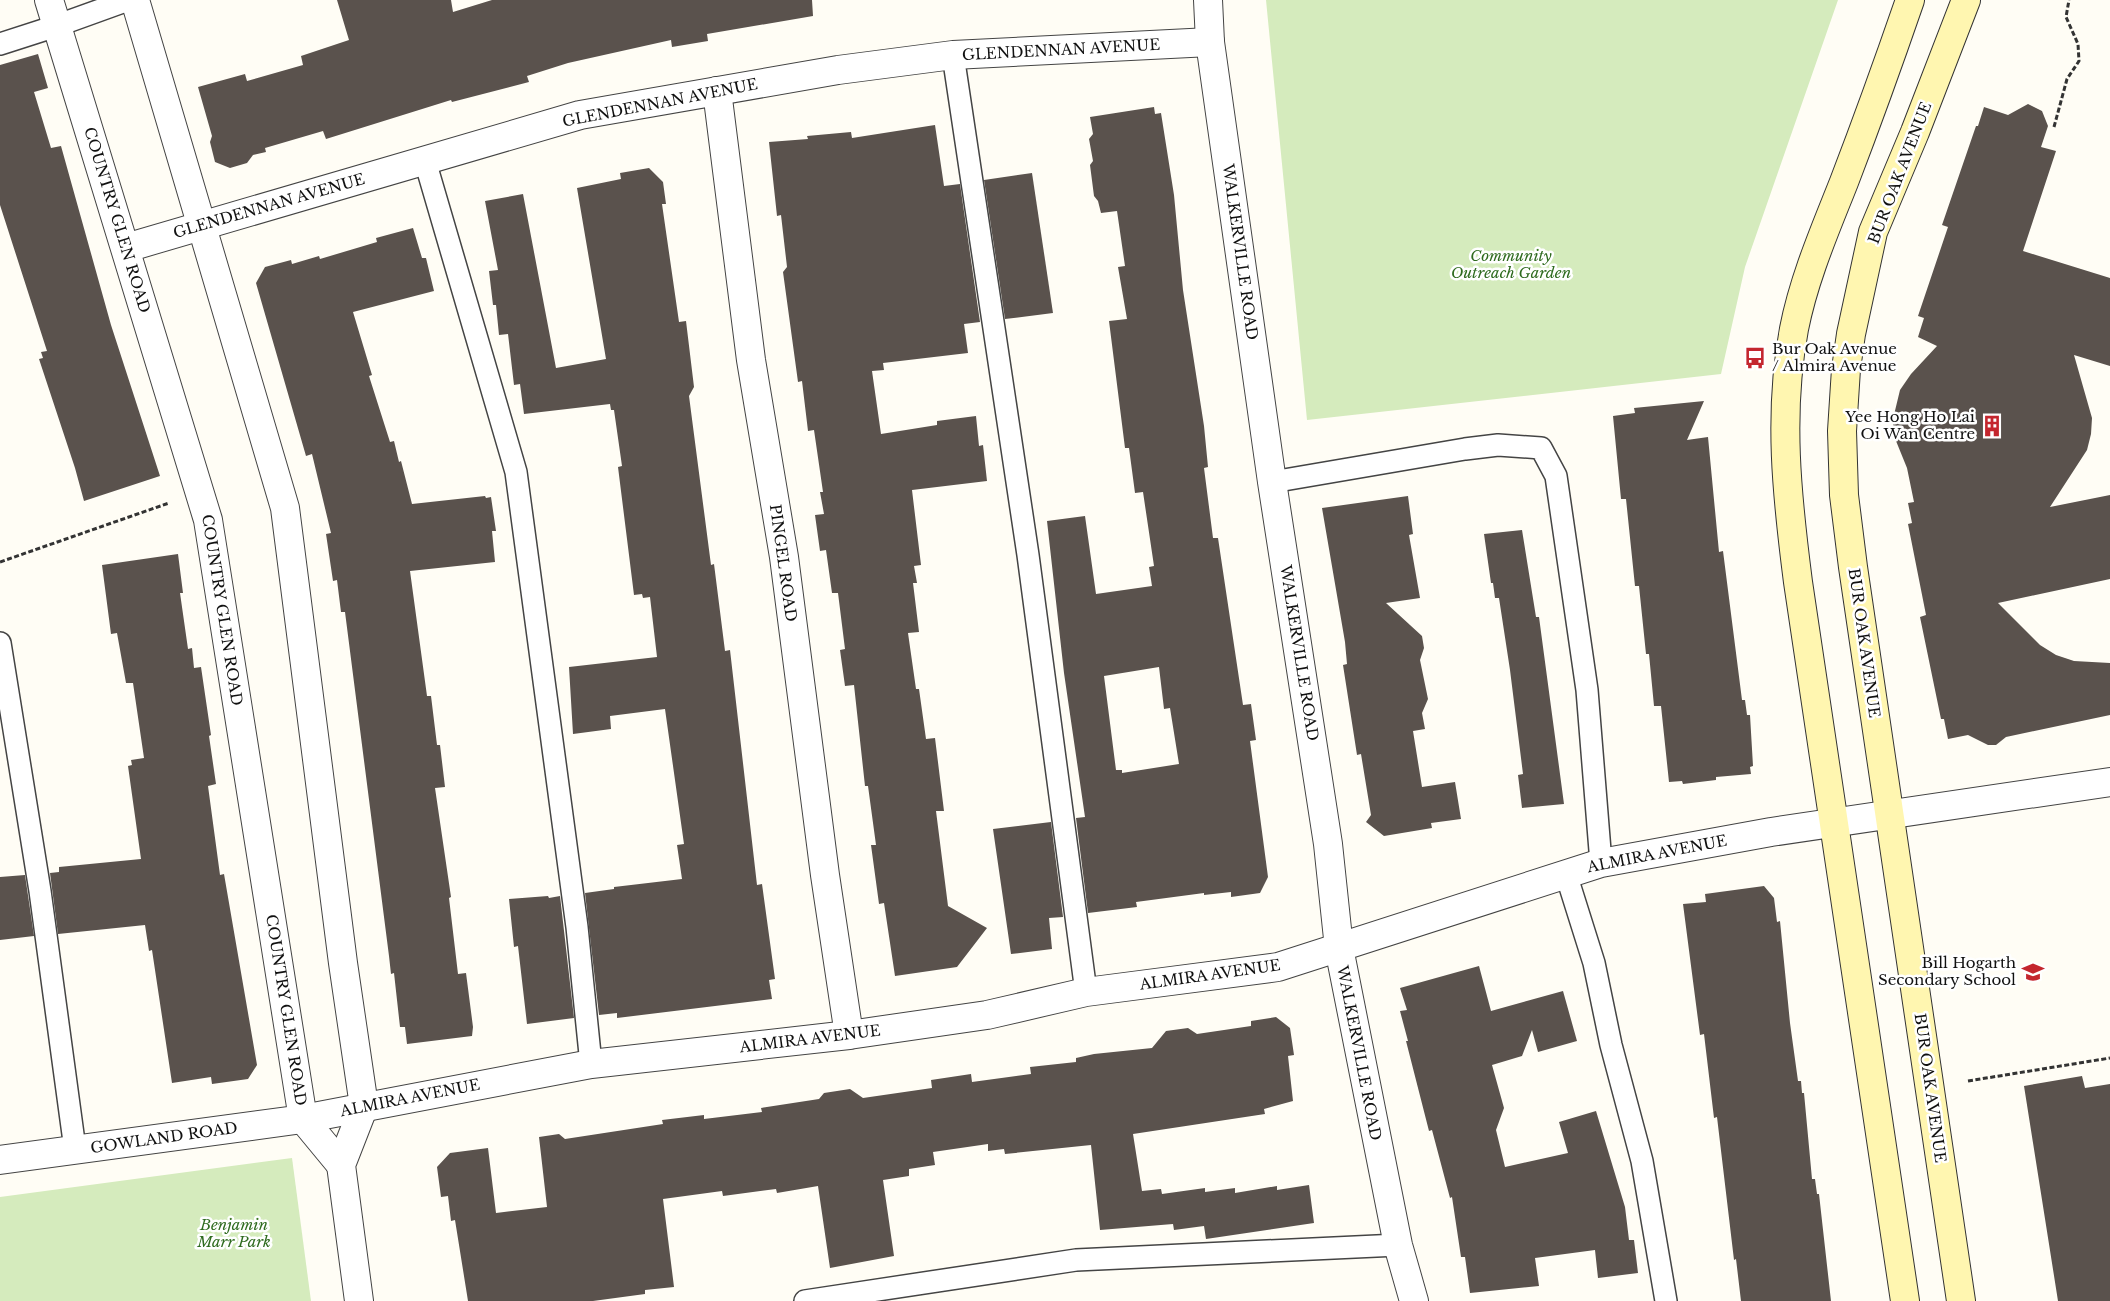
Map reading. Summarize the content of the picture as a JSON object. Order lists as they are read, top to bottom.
{
  "streets": {
    "street": [
      "GLENDENNAN AVENUE",
      "BUR OAK AVENUE",
      "COUNTRY GLEN ROAD",
      "WALKERVILLE ROAD",
      "PINGEL ROAD",
      "ALMIRA AVENUE",
      "GOWLAND ROAD"
    ]
  },
  "crossings": [
    ["GLENDENNAN AVENUE", "COUNTRY GLEN ROAD"],
    ["GLENDENNAN AVENUE", "WALKERVILLE ROAD"],
    ["GLENDENNAN AVENUE", "PINGEL ROAD"],
    ["BUR OAK AVENUE", "ALMIRA AVENUE"],
    ["COUNTRY GLEN ROAD", "ALMIRA AVENUE"],
    ["COUNTRY GLEN ROAD", "GOWLAND ROAD"],
    ["WALKERVILLE ROAD", "ALMIRA AVENUE"],
    ["PINGEL ROAD", "ALMIRA AVENUE"],
    ["ALMIRA AVENUE", "GOWLAND ROAD"]
  ],
  "parks": ["Community Outreach Garden", "Benjamin Marr Park"],
  "places": {
    "bus stop": ["Bur Oak Avenue / Almira Avenue"],
    "building": ["Yee Hong Ho Lai Oi Wan Centre"],
    "school or university": ["Bill Hogarth Secondary School"]
  }
}
